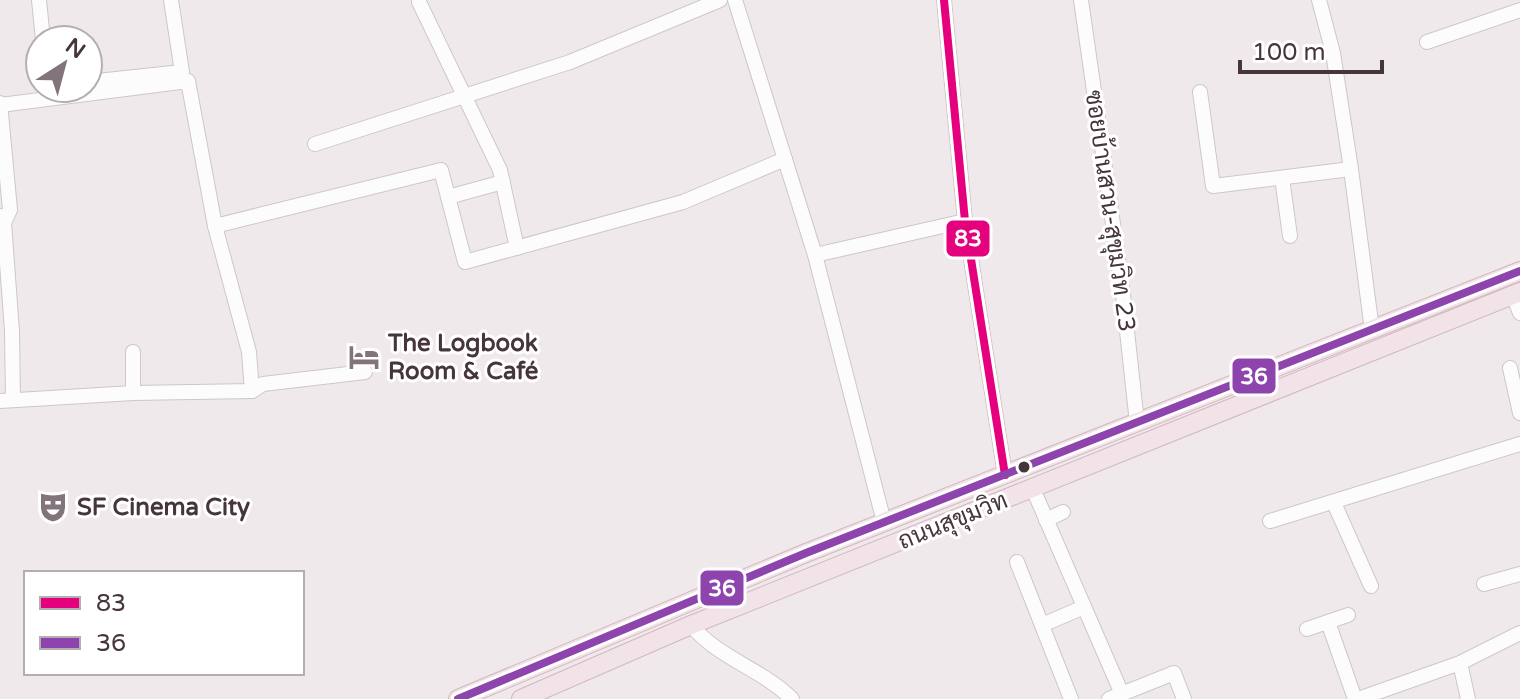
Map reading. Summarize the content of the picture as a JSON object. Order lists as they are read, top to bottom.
{
  "streets": {
    "main road": ["ถนนสุขุมวิท"],
    "street": ["ซอยบ้านสวน-สุขุมวิท 23"]
  },
  "crossings": [
    ["ซอยบ้านสวน-สุขุมวิท 23", "ถนนสุขุมวิท"]
  ],
  "places": {
    "hotel": ["The Logbook Room & Café"],
    "theatre": ["SF Cinema City"]
  },
  "lines": ["transit line 83", "transit line 36"],
  "legend": ["83", "36"],
  "scale_bar": "100 m",
  "north": "top right"
}
